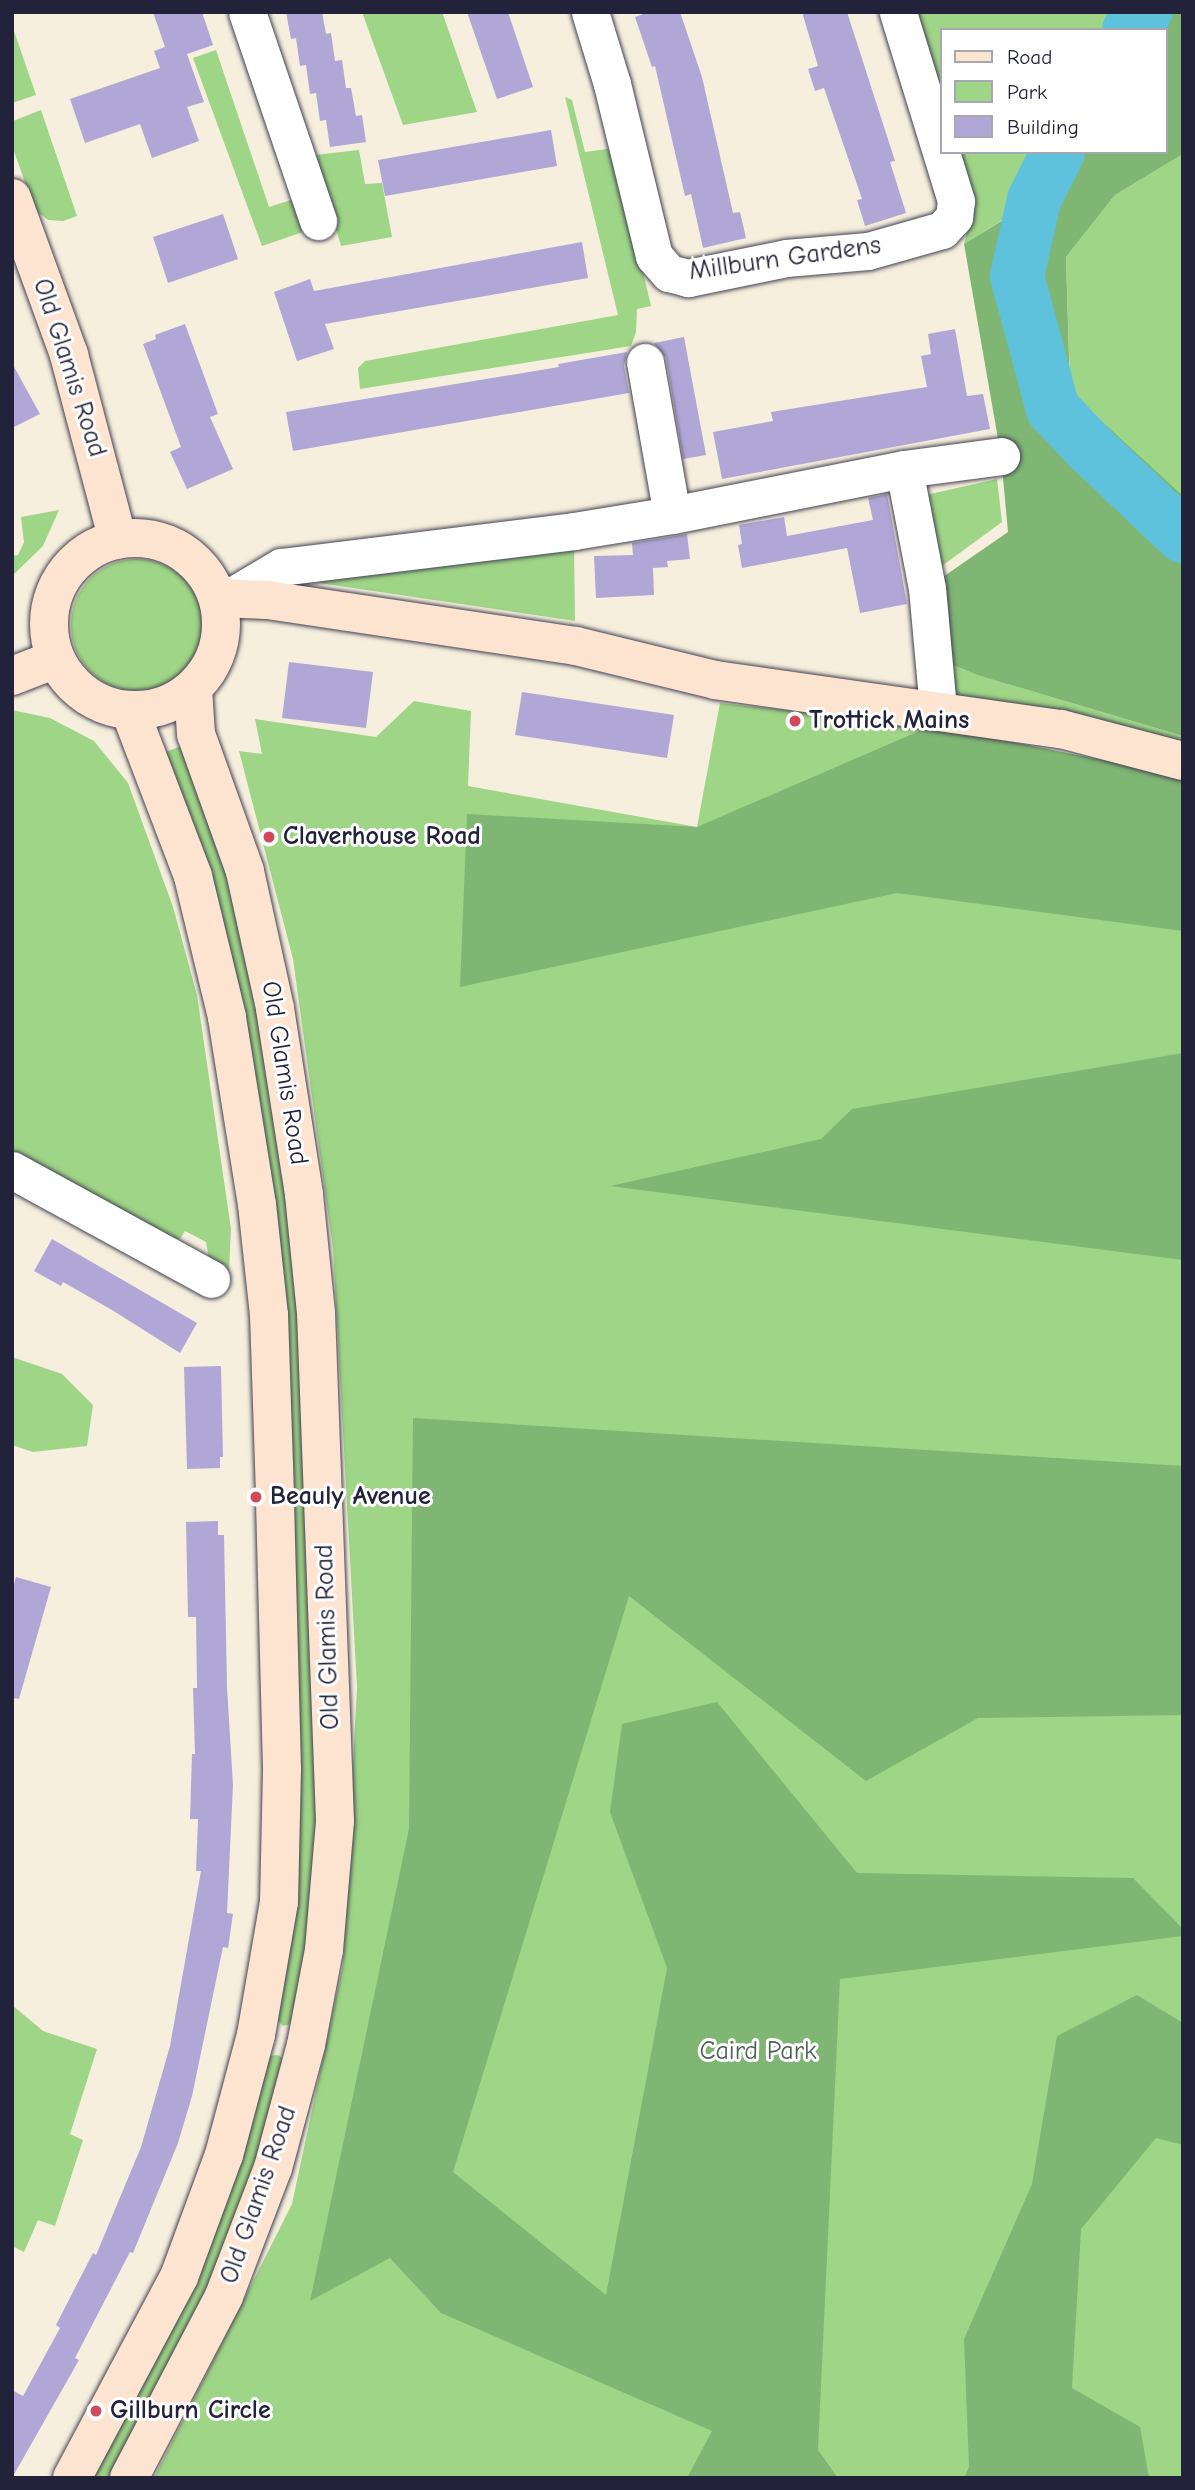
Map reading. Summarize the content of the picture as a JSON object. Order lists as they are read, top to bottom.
{
  "streets": {
    "street": ["Millburn Gardens", "Old Glamis Road"]
  },
  "parks": ["Caird Park"],
  "places": [
    "Trottick Mains",
    "Claverhouse Road",
    "Beauly Avenue",
    "Gillburn Circle"
  ],
  "legend": ["Road", "Park", "Building"]
}
